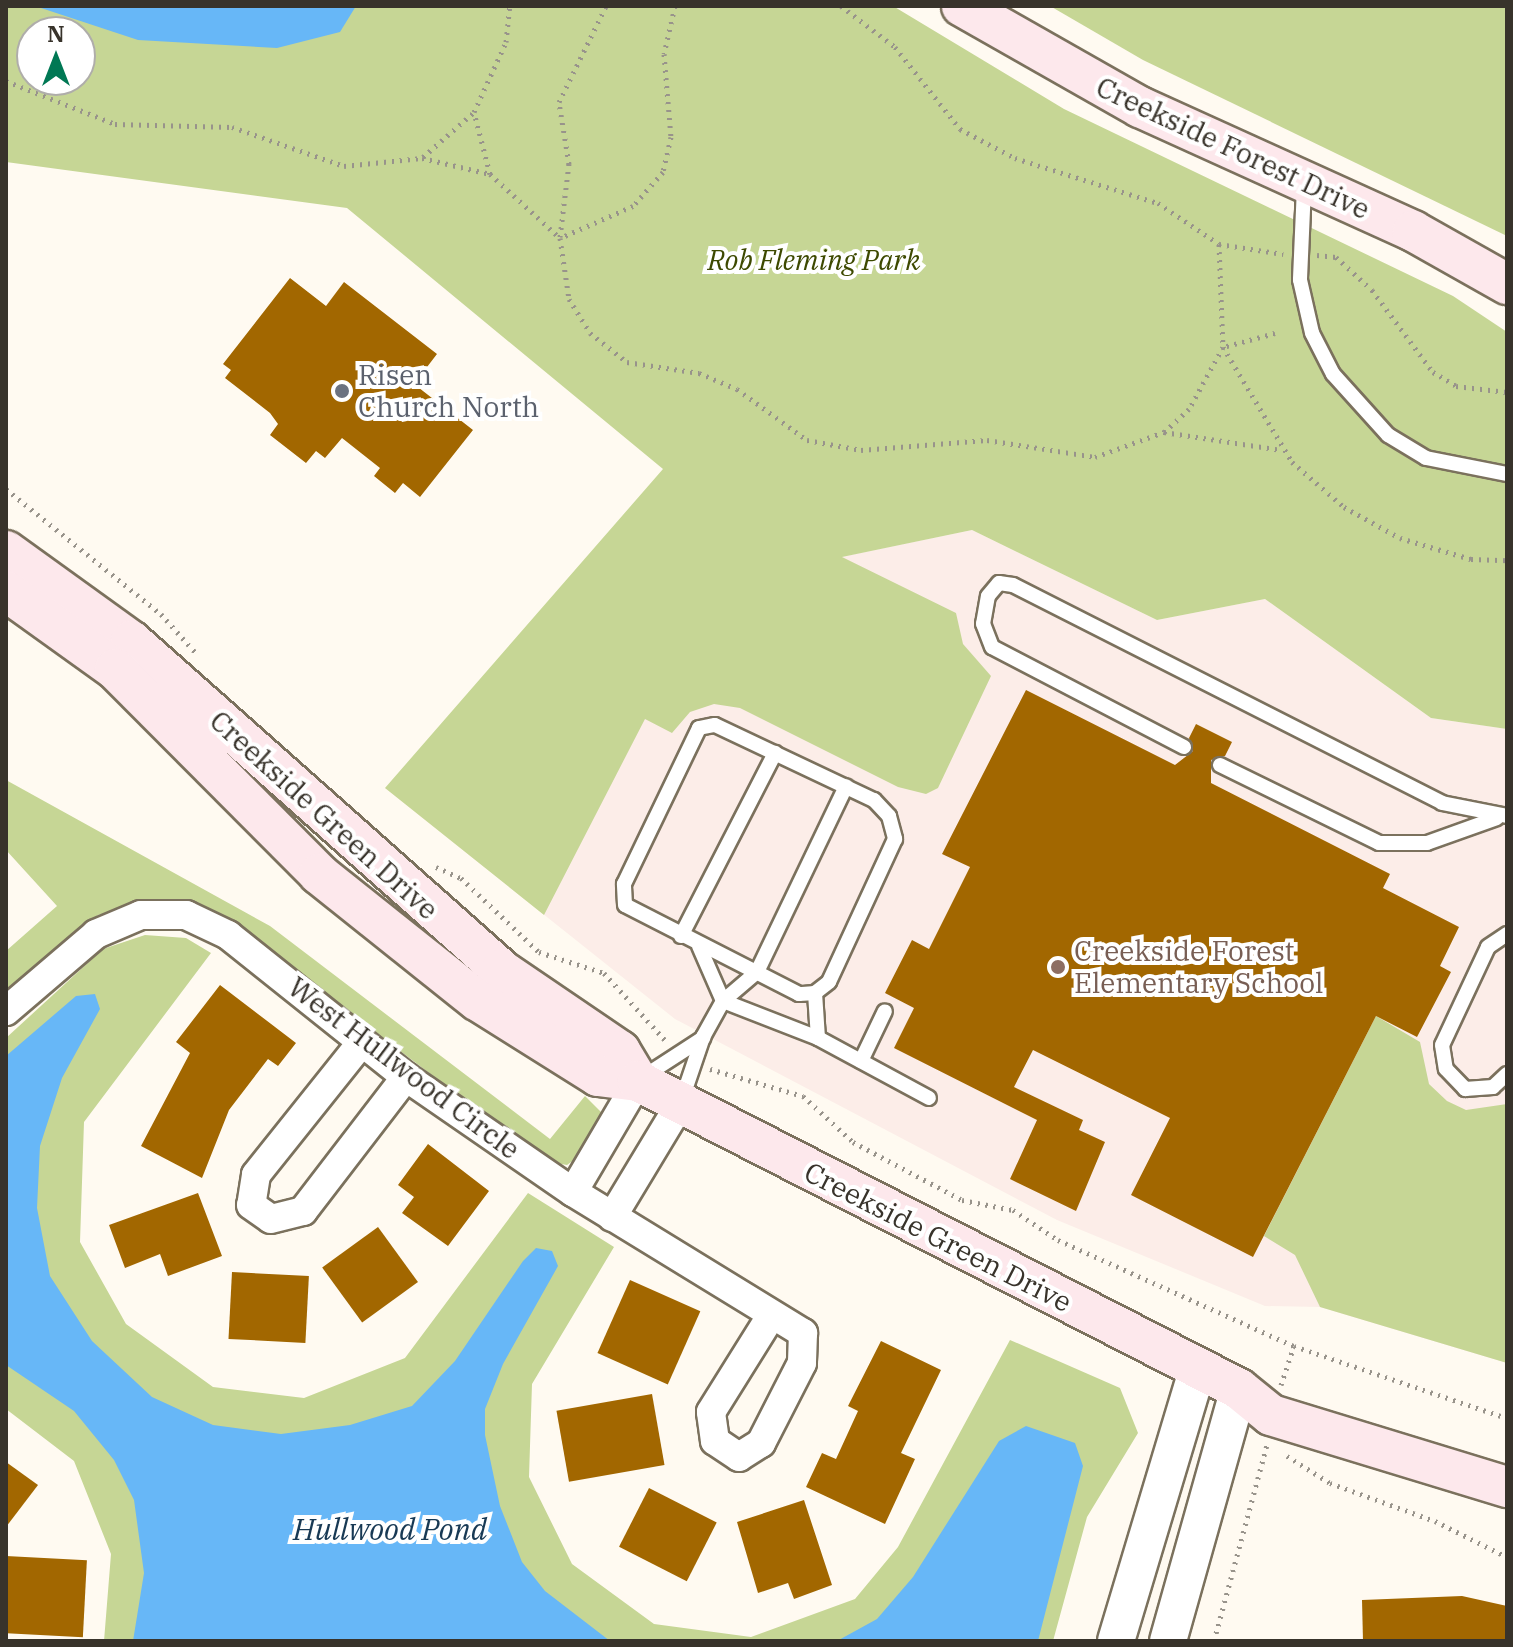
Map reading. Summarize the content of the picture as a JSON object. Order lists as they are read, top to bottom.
{
  "streets": {
    "main road": ["Creekside Forest Drive", "Creekside Green Drive"],
    "street": ["West Hullwood Circle"]
  },
  "water": ["Hullwood Pond"],
  "parks": ["Rob Fleming Park"],
  "places": ["Risen Church North", "Creekside Forest Elementary School"],
  "north": "top"
}
